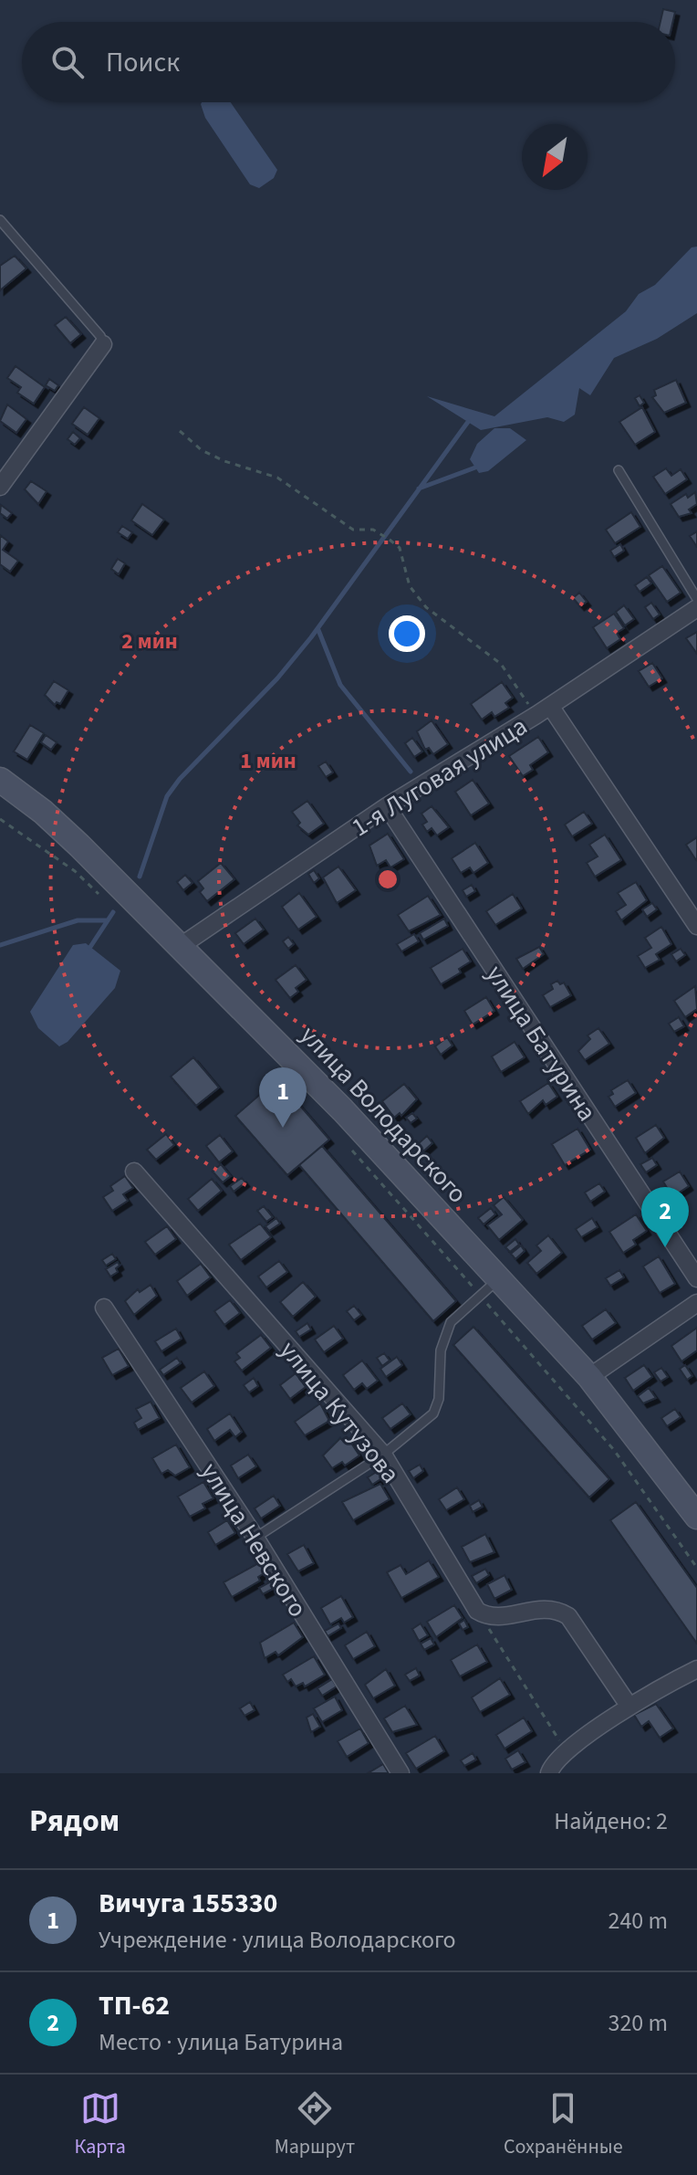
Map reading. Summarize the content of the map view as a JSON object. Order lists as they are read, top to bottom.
{
  "streets": {
    "main road": ["улица Володарского"],
    "street": [
      "1-я Луговая улица",
      "улица Батурина",
      "улица Кутузова",
      "улица Невского"
    ]
  },
  "crossings": [
    ["1-я Луговая улица", "улица Батурина"],
    ["1-я Луговая улица", "улица Володарского"]
  ],
  "north": "bottom left",
  "page": {
    "search": "Поиск",
    "pins": ["1", "2"],
    "heading": ["Рядом", "Найдено: 2"],
    "list": [
      {
        "mark": "1",
        "name": "Вичуга 155330",
        "note": "Учреждение · улица Володарского",
        "value": "240 m"
      },
      {
        "mark": "2",
        "name": "ТП-62",
        "note": "Место · улица Батурина",
        "value": "320 m"
      }
    ],
    "nav": ["Карта", "Маршрут", "Сохранённые"]
  },
  "rings": ["2 мин", "1 мин"]
}
